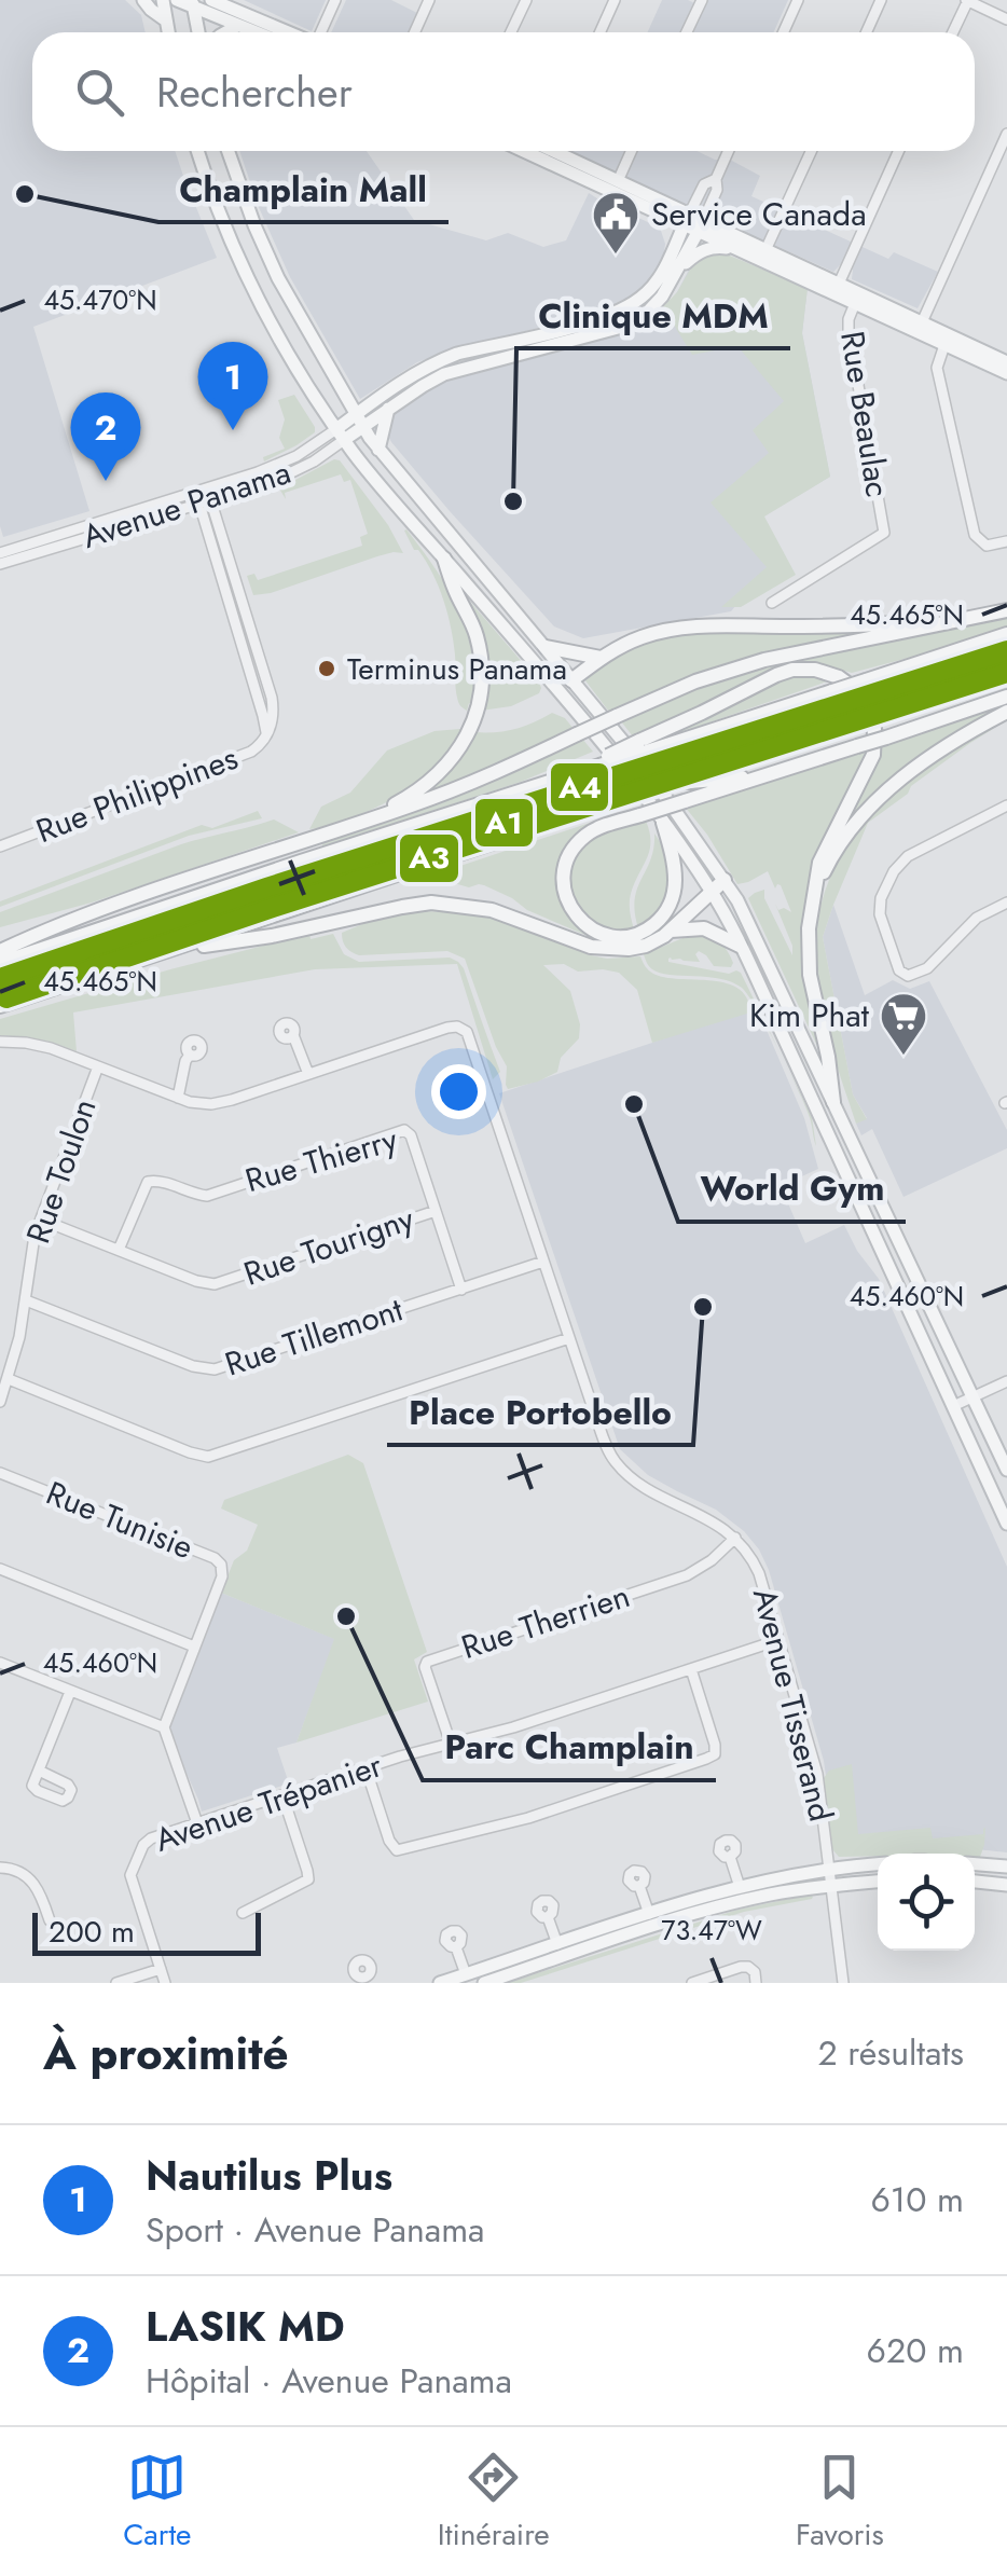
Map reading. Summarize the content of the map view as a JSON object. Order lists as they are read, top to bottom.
{
  "streets": {
    "main road": ["Avenue Panama"],
    "street": [
      "Rue Beaulac",
      "Rue Philippines",
      "Rue Thierry",
      "Rue Toulon",
      "Rue Tourigny",
      "Rue Tillemont",
      "Rue Tunisie",
      "Rue Therrien",
      "Avenue Tisserand",
      "Avenue Trépanier"
    ]
  },
  "crossings": [
    ["Avenue Panama", "Rue Philippines"],
    ["Rue Thierry", "Rue Tourigny"],
    ["Rue Thierry", "Rue Tillemont"],
    ["Rue Toulon", "Rue Tourigny"],
    ["Rue Toulon", "Rue Tillemont"],
    ["Rue Toulon", "Avenue Tisserand"],
    ["Rue Tillemont", "Avenue Tisserand"],
    ["Rue Therrien", "Avenue Tisserand"],
    ["Rue Therrien", "Avenue Trépanier"],
    ["Avenue Tisserand", "Avenue Trépanier"]
  ],
  "places": {
    "other": [
      "Champlain Mall",
      "Clinique MDM",
      "Terminus Panama",
      "World Gym",
      "Place Portobello",
      "Parc Champlain"
    ],
    "public building": ["Service Canada"],
    "supermarket": ["Kim Phat"]
  },
  "lines": ["transit line A4", "transit line A1", "transit line A3"],
  "scale_bar": "200 m",
  "page": {
    "search": "Rechercher",
    "pins": ["1", "2"],
    "scale": "200 m",
    "heading": ["À proximité", "2 résultats"],
    "list": [
      {
        "mark": "1",
        "name": "Nautilus Plus",
        "note": "Sport · Avenue Panama",
        "value": "610 m"
      },
      {
        "mark": "2",
        "name": "LASIK MD",
        "note": "Hôpital · Avenue Panama",
        "value": "620 m"
      }
    ],
    "nav": ["Carte", "Itinéraire", "Favoris"]
  },
  "coordinates": [
    "45.470°N",
    "45.465°N",
    "45.460°N",
    "73.47°W"
  ]
}
